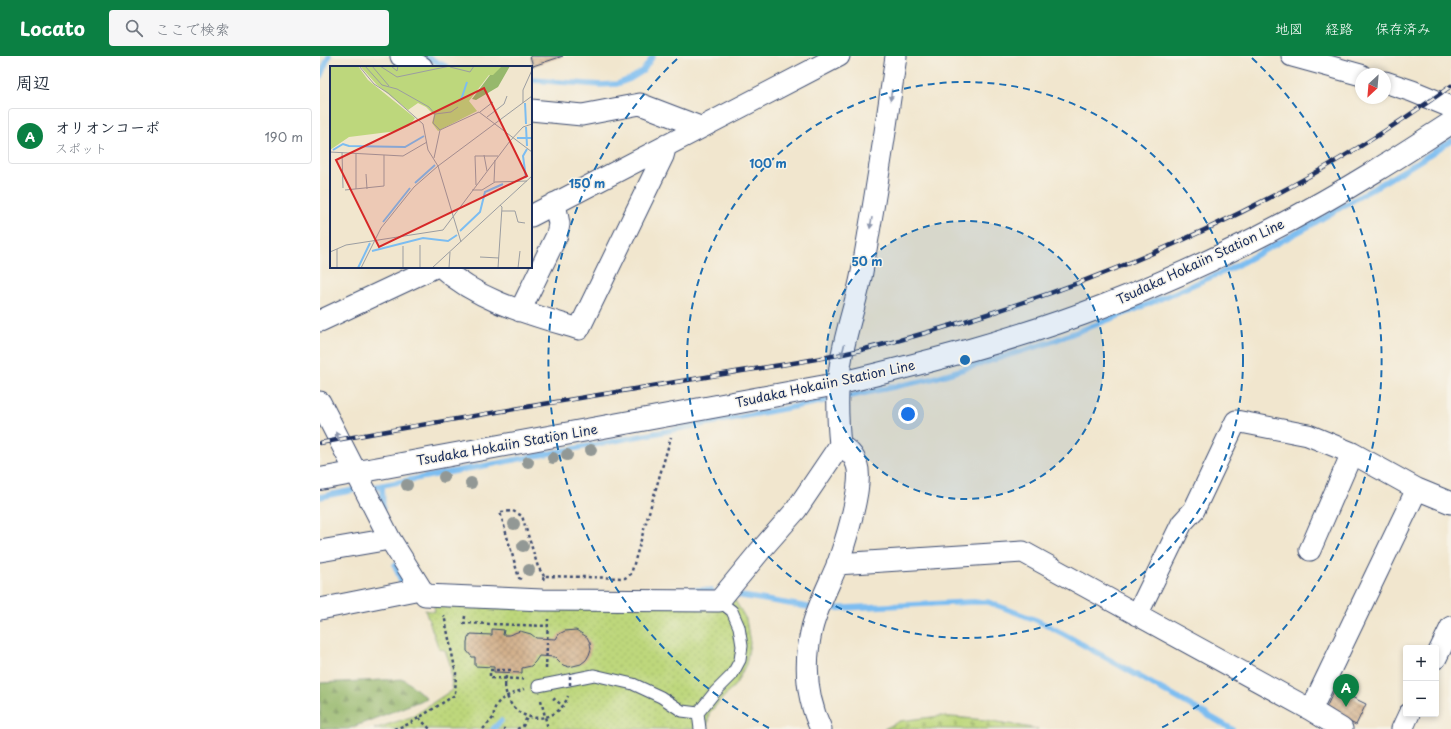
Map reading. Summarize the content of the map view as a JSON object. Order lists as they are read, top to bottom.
{
  "streets": {
    "main road": ["Tsudaka Hokaiin Station Line"]
  },
  "north": "bottom left",
  "page": {
    "header": "Locato",
    "search": "ここで検索",
    "nav": ["地図", "経路", "保存済み"],
    "heading": "周辺",
    "list": [
      {
        "mark": "A",
        "name": "オリオンコーポ",
        "note": "スポット",
        "value": "190 m"
      }
    ],
    "map_buttons": ["+", "−"],
    "pins": "A"
  },
  "rings": ["100 m", "150 m", "50 m"]
}
